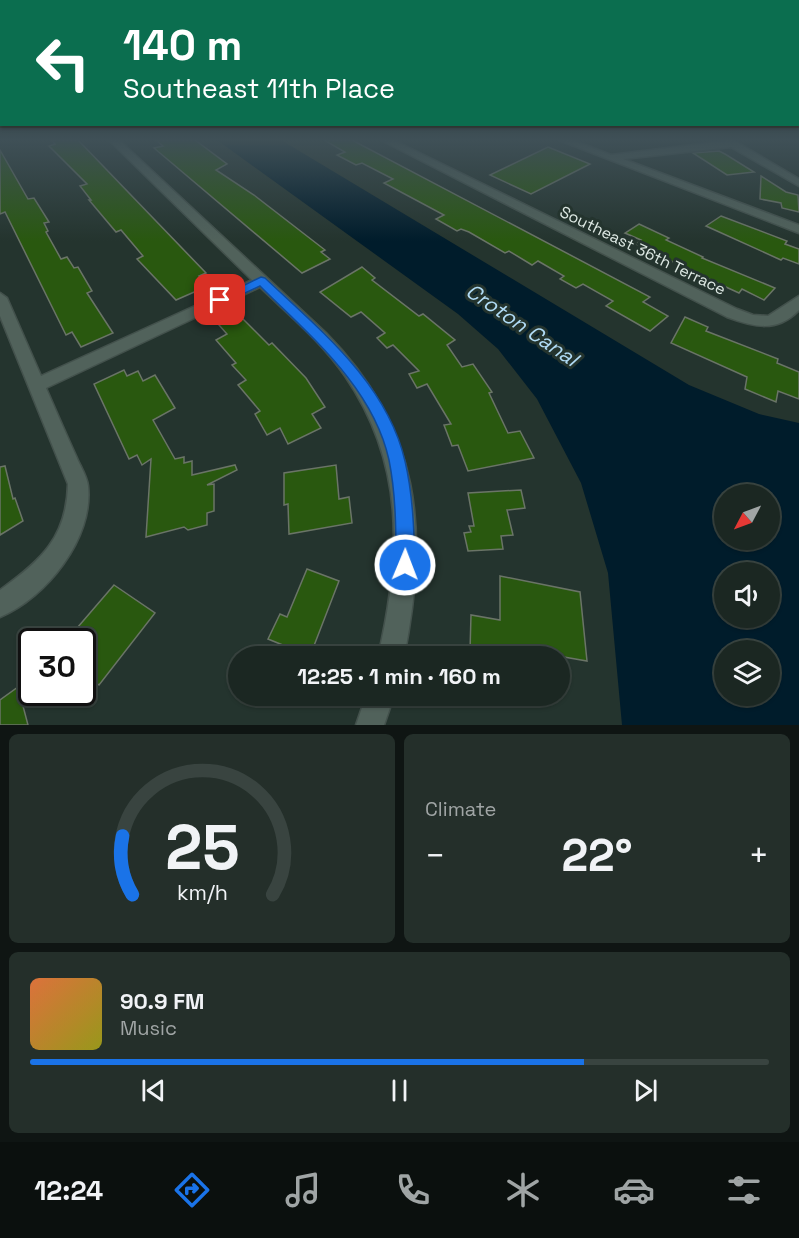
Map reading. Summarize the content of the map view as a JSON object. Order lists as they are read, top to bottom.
{
  "streets": {
    "street": ["Southeast 36th Terrace"]
  },
  "water": ["Croton Canal"],
  "north": "bottom left",
  "page": {
    "turn": ["140 m", "Southeast 11th Place"],
    "limit": "30",
    "trip": "12:25 · 1 min · 160 m",
    "tile": "Climate",
    "heat": ["−", "22°", "+"],
    "song": ["90.9 FM", "Music"],
    "tabs": "12:24",
    "gauge": ["25", "km/h"]
  }
}
